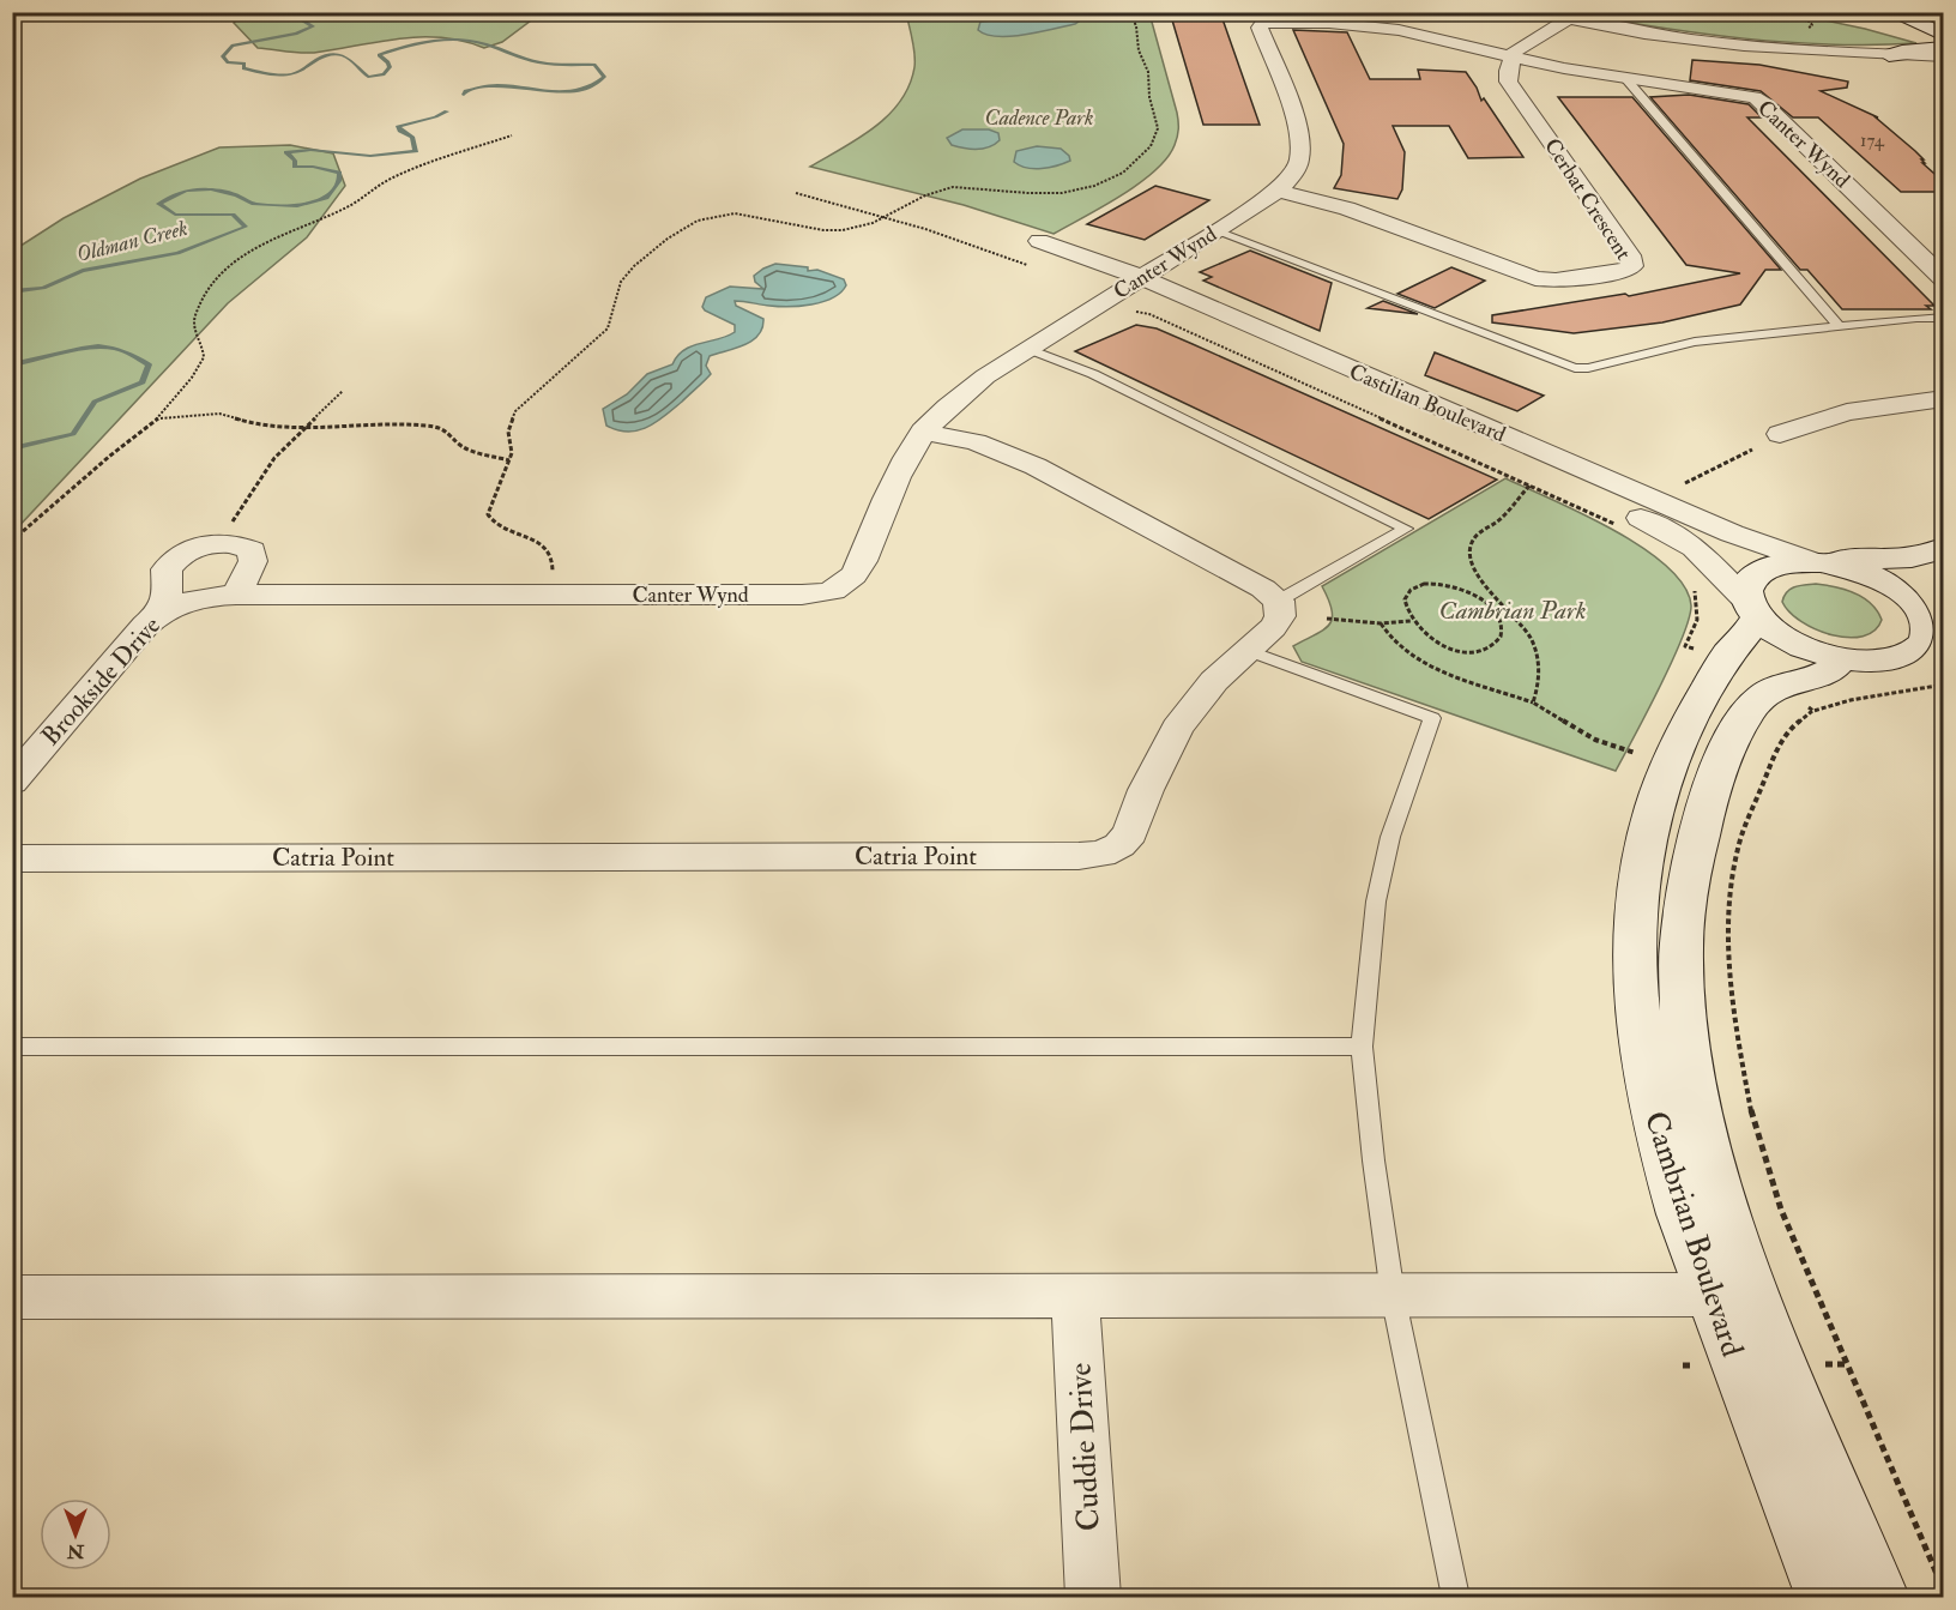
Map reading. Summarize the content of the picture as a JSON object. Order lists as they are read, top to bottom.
{
  "streets": {
    "street": [
      "Canter Wynd",
      "Cerbat Crescent",
      "Castilian Boulevard",
      "Brookside Drive",
      "Catria Point",
      "Cambrian Boulevard",
      "Cuddie Drive"
    ]
  },
  "crossings": [
    ["Canter Wynd", "Cerbat Crescent"],
    ["Canter Wynd", "Castilian Boulevard"],
    ["Canter Wynd", "Brookside Drive"],
    ["Castilian Boulevard", "Cambrian Boulevard"]
  ],
  "water": ["Oldman Creek"],
  "parks": ["Cadence Park", "Cambrian Park"],
  "house_numbers": ["174"],
  "north": "bottom"
}
